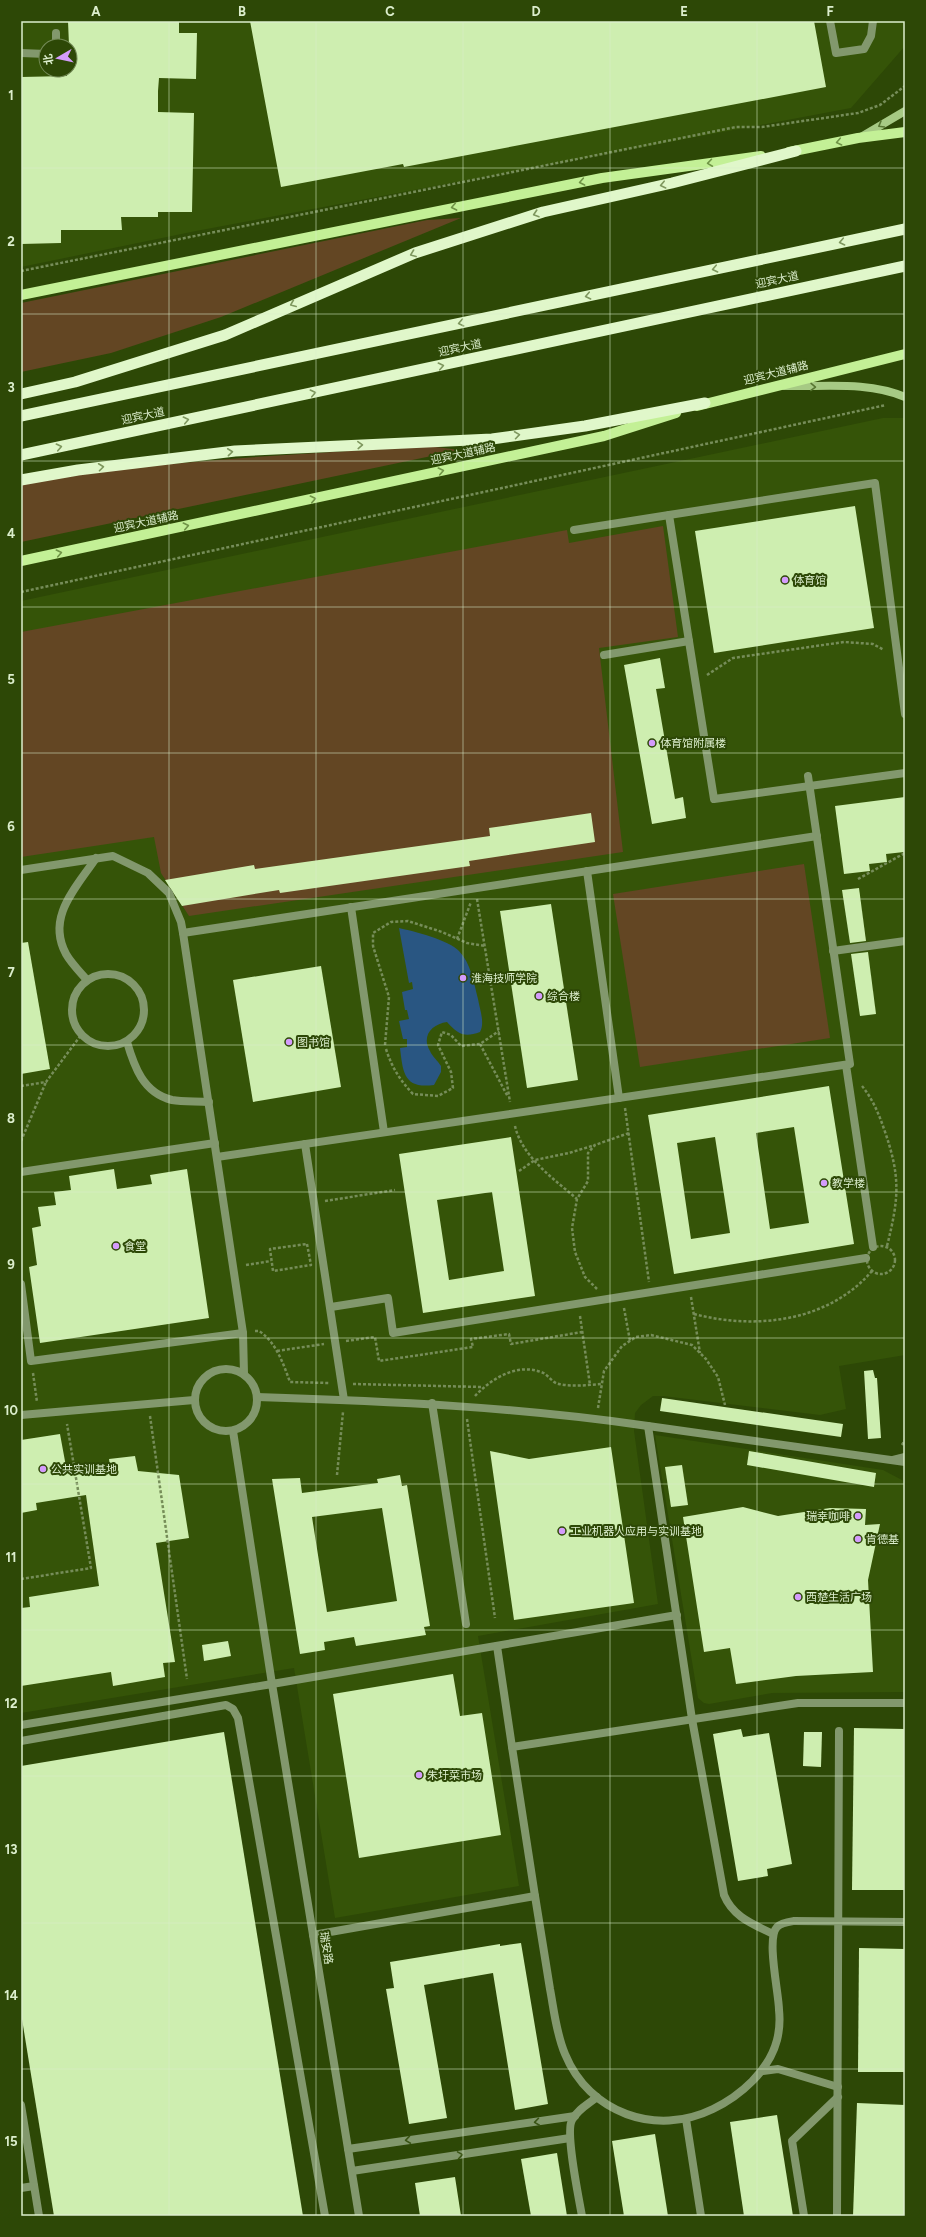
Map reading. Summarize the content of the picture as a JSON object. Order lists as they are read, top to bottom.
{
  "streets": {
    "highway": ["迎宾大道"],
    "main road": ["迎宾大道辅路"],
    "street": ["瑞安路"]
  },
  "one_way": ["迎宾大道辅路"],
  "places": [
    "体育馆",
    "体育馆附属楼",
    "淮海技师学院",
    "综合楼",
    "图书馆",
    "教学楼",
    "食堂",
    "公共实训基地",
    "瑞幸咖啡",
    "工业机器人应用与实训基地",
    "肯德基",
    "西楚生活广场",
    "朱圩菜市场"
  ],
  "north": "left",
  "grid": {
    "columns": [
      "A",
      "B",
      "C",
      "D",
      "E",
      "F"
    ],
    "rows": [
      "1",
      "2",
      "3",
      "4",
      "5",
      "6",
      "7",
      "8",
      "9",
      "10",
      "11",
      "12",
      "13",
      "14",
      "15"
    ]
  }
}
